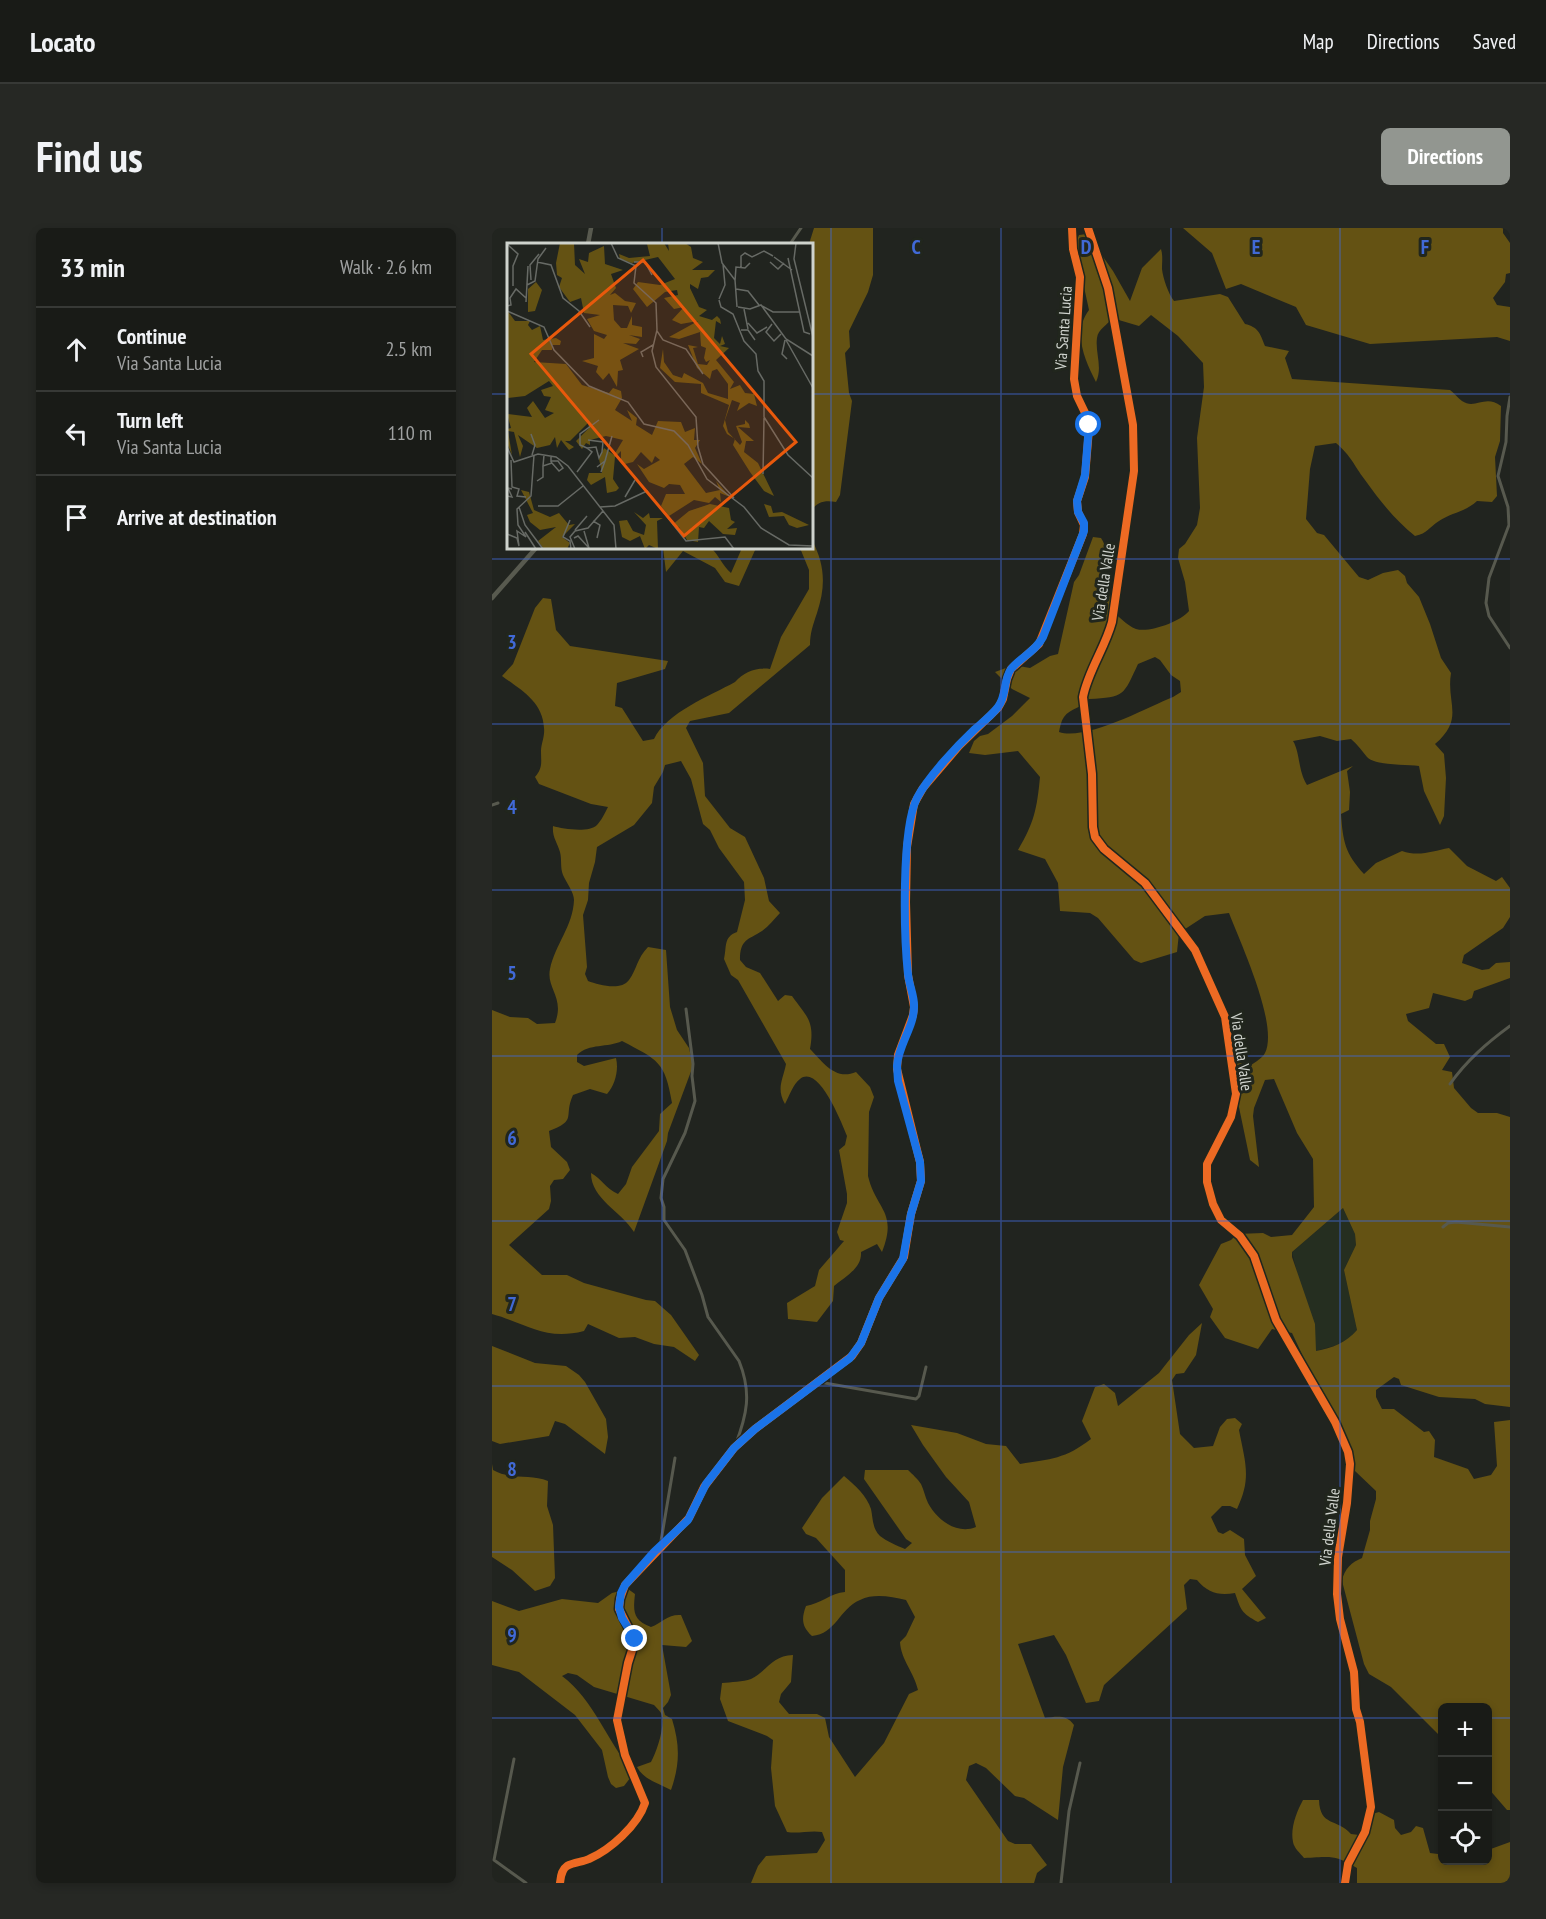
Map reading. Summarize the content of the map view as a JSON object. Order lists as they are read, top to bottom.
{
  "streets": {
    "street": ["Via Santa Lucia", "Via della Valle"]
  },
  "page": {
    "header": "Locato",
    "nav": ["Map", "Directions", "Saved"],
    "buttons": "Directions",
    "title": "Find us",
    "heading": ["33 min", "Walk · 2.6 km"],
    "list": [
      ["Continue", "Via Santa Lucia", "2.5 km"],
      ["Turn left", "Via Santa Lucia", "110 m"],
      "Arrive at destination"
    ],
    "map_buttons": ["+", "−"]
  },
  "grid": {
    "columns": [
      "C",
      "D",
      "E",
      "F"
    ],
    "rows": [
      "3",
      "4",
      "5",
      "6",
      "7",
      "8",
      "9"
    ]
  }
}
